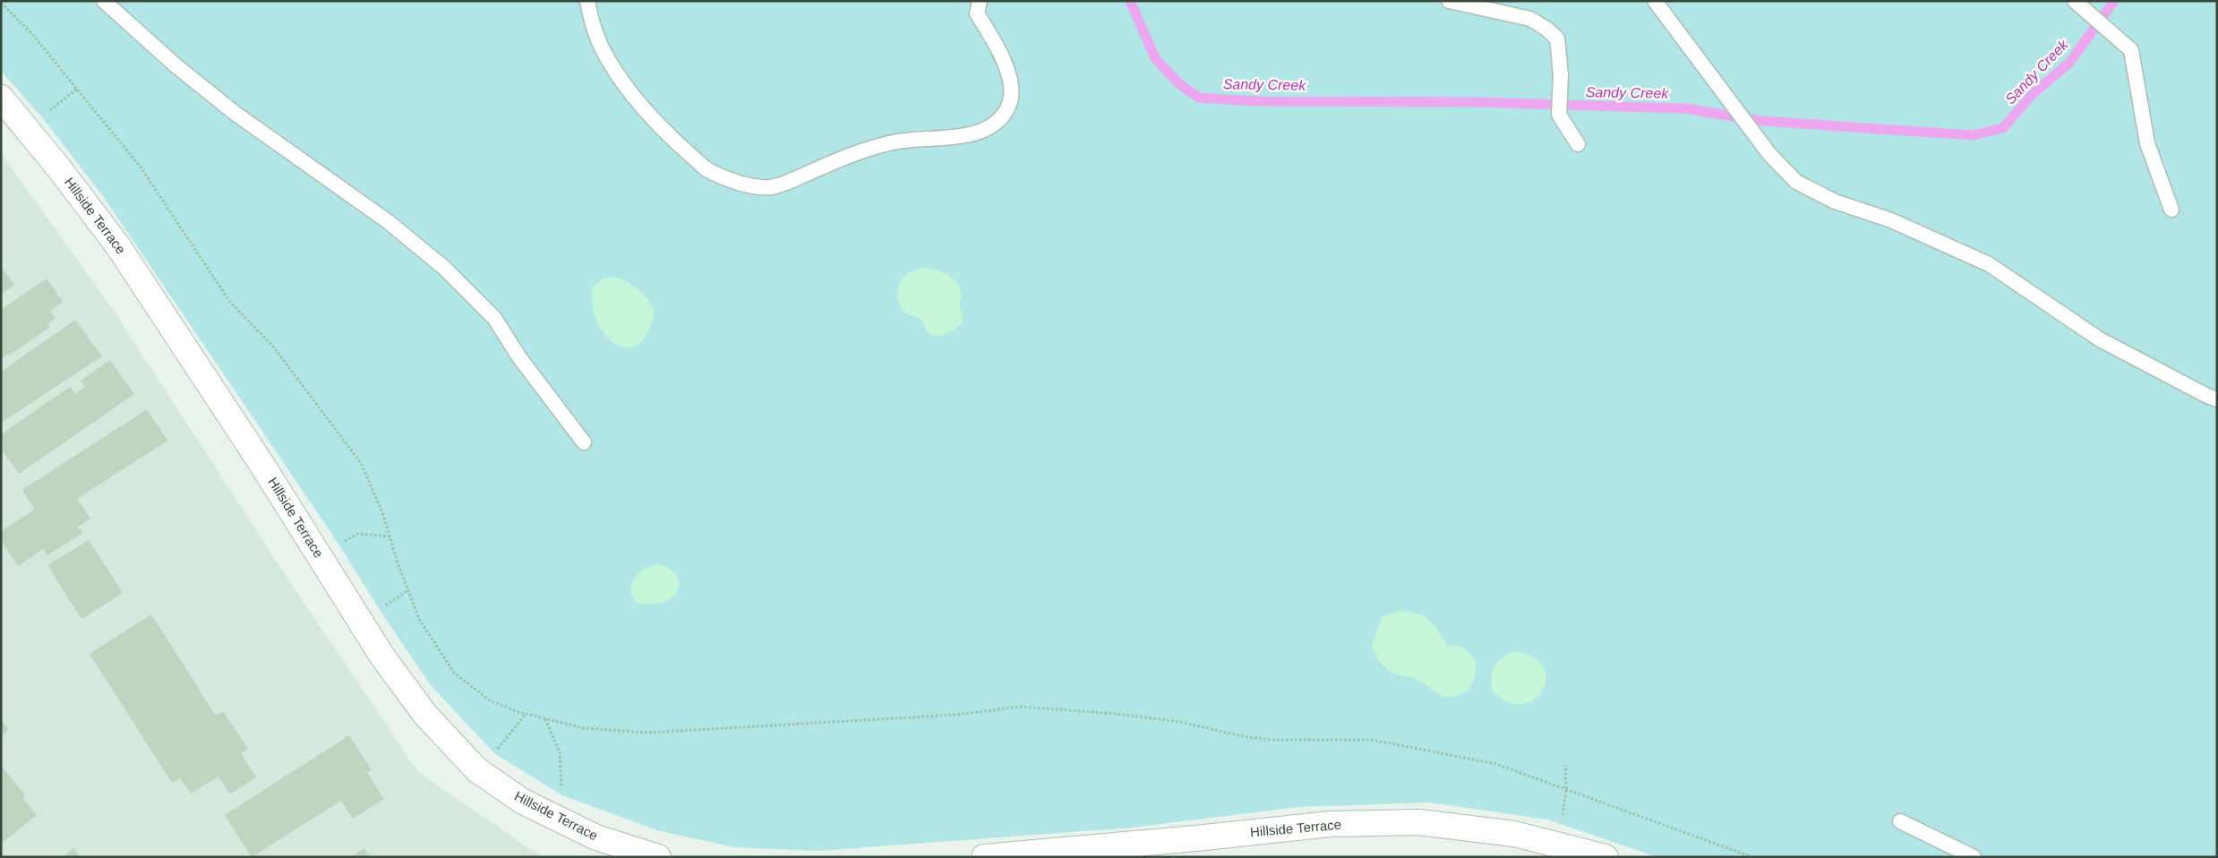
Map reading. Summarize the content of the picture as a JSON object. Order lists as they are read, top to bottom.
{
  "streets": {
    "street": ["Hillside Terrace"]
  },
  "water": ["Sandy Creek"]
}
